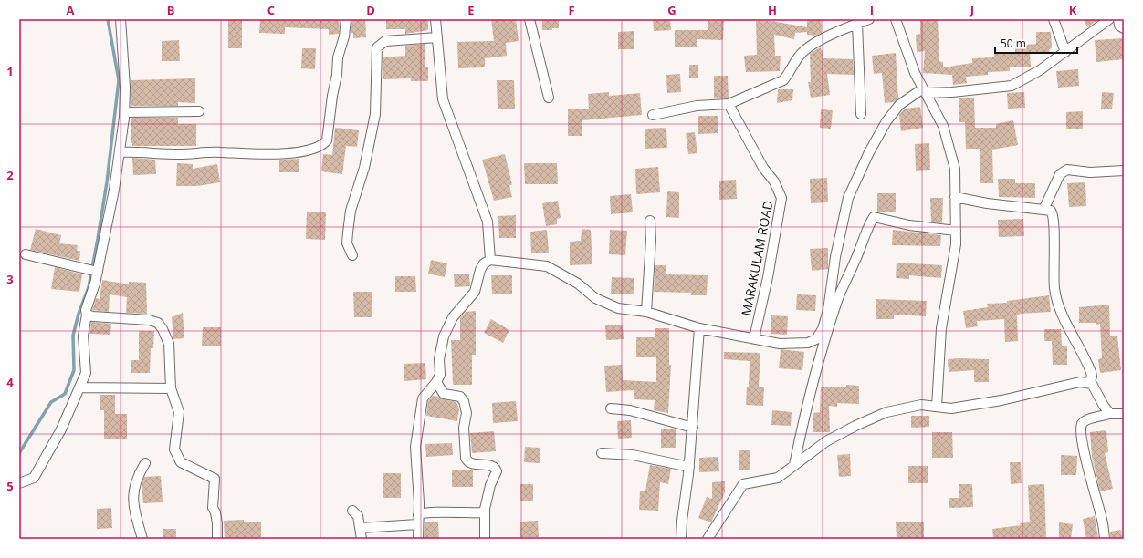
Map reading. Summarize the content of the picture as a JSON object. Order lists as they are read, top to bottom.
{
  "streets": {
    "street": ["MARAKULAM ROAD"]
  },
  "scale_bar": "50 m",
  "grid": {
    "columns": [
      "A",
      "B",
      "C",
      "D",
      "E",
      "F",
      "G",
      "H",
      "I",
      "J",
      "K"
    ],
    "rows": [
      "1",
      "2",
      "3",
      "4",
      "5"
    ]
  }
}
